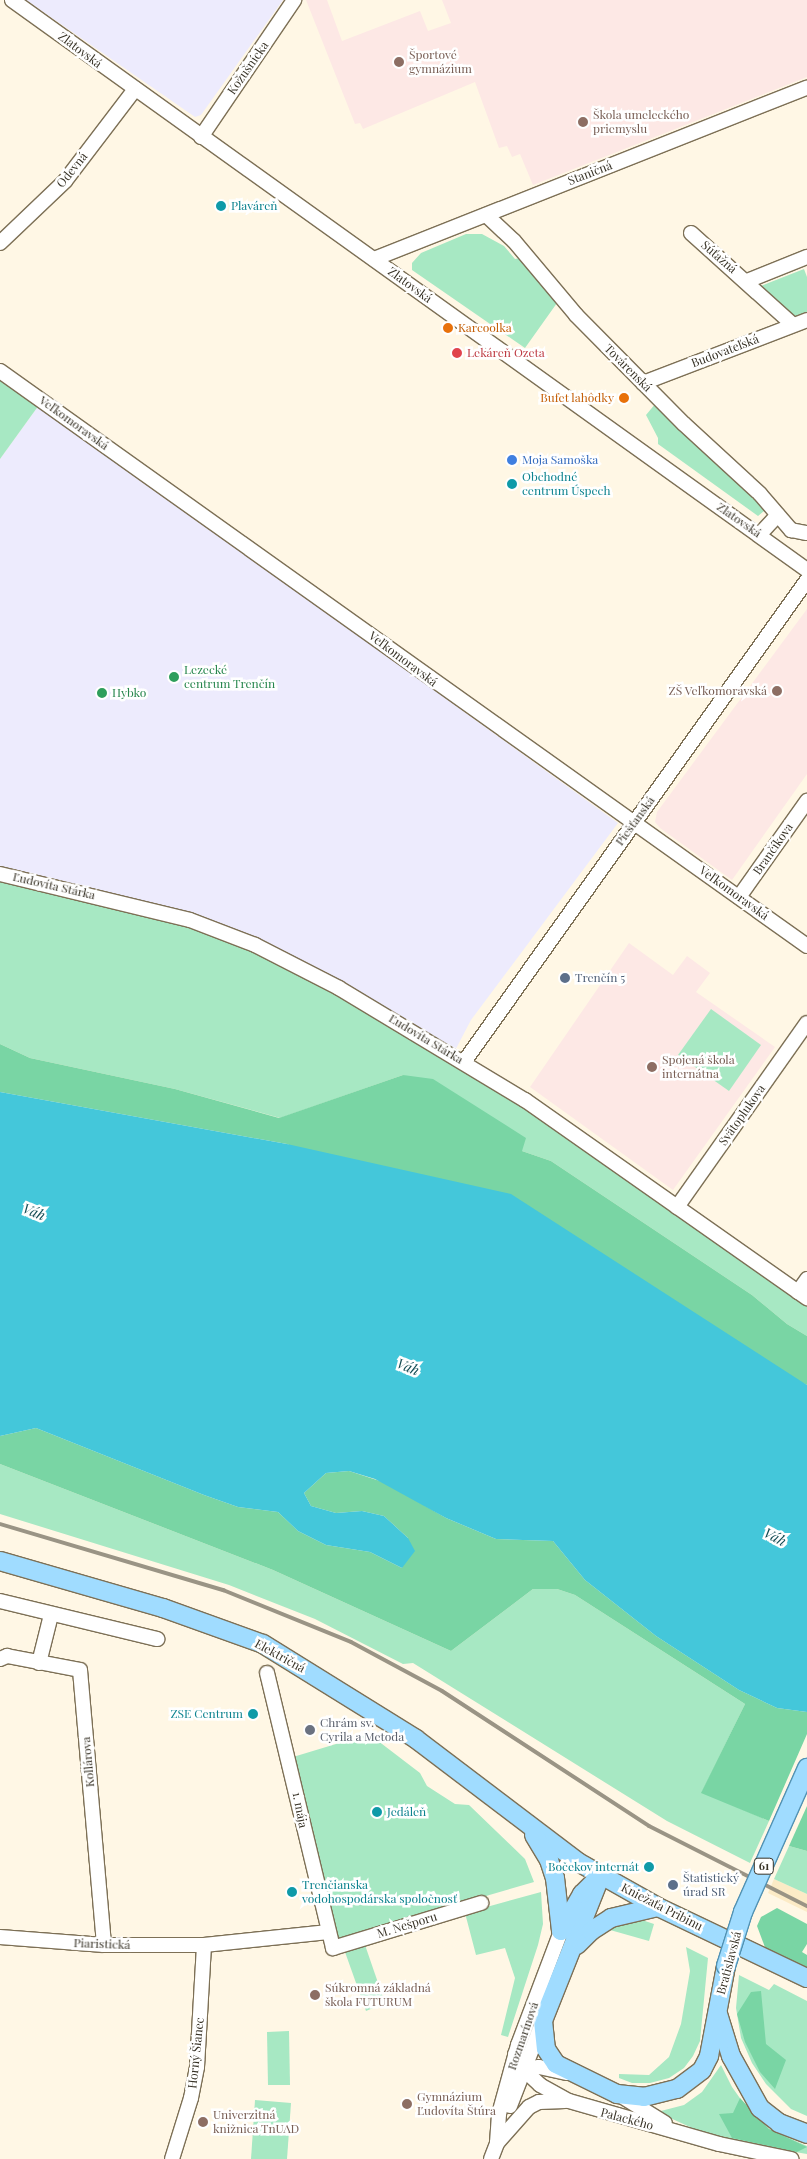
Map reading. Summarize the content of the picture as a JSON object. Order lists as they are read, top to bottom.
{
  "streets": {
    "main road": [
      "Električná",
      "61",
      "Kniežaťa Pribinu",
      "Bratislavská"
    ],
    "street": [
      "Zlatovská",
      "Kožušnícka",
      "Odevná",
      "Staničná",
      "Súťažná",
      "Budovateľská",
      "Továrenská",
      "Veľkomoravská",
      "Piešťanská",
      "Brančíkova",
      "Ľudovíta Stárka",
      "Svätoplukova",
      "Kollárova",
      "1. mája",
      "M. Nešporu",
      "Piaristická",
      "Rozmarínová",
      "Horný Šianec",
      "Palackého"
    ]
  },
  "crossings": [
    ["Zlatovská", "Kožušnícka"],
    ["Zlatovská", "Odevná"],
    ["Zlatovská", "Staničná"],
    ["Staničná", "Továrenská"],
    ["Súťažná", "Budovateľská"],
    ["Budovateľská", "Továrenská"],
    ["Veľkomoravská", "Piešťanská"],
    ["Veľkomoravská", "Brančíkova"],
    ["Piešťanská", "Ľudovíta Stárka"],
    ["Ľudovíta Stárka", "Svätoplukova"],
    ["Električná", "Kniežaťa Pribinu"],
    ["Kollárova", "Piaristická"],
    ["1. mája", "M. Nešporu"],
    ["Piaristická", "Horný Šianec"],
    ["Rozmarínová", "Palackého"]
  ],
  "water": ["Váh"],
  "places": [
    "Športové gymnázium",
    "Škola umeleckého priemyslu",
    "Plaváreň",
    "Karcoolka",
    "Lekáreň Ozeta",
    "Bufet lahôdky",
    "Moja Samoška",
    "Obchodné centrum Úspech",
    "Lezecké centrum Trenčín",
    "ZŠ Veľkomoravská",
    "Hybko",
    "Trenčín 5",
    "Spojená škola internátna",
    "ZSE Centrum",
    "Chrám sv. Cyrila a Metoda",
    "Jedáleň",
    "Bočekov internát",
    "Štatistický úrad SR",
    "Trenčianska vodohospodárska spoločnosť",
    "Súkromná základná škola FUTURUM",
    "Gymnázium Ľudovíta Štúra",
    "Univerzitná knižnica TnUAD"
  ]
}
